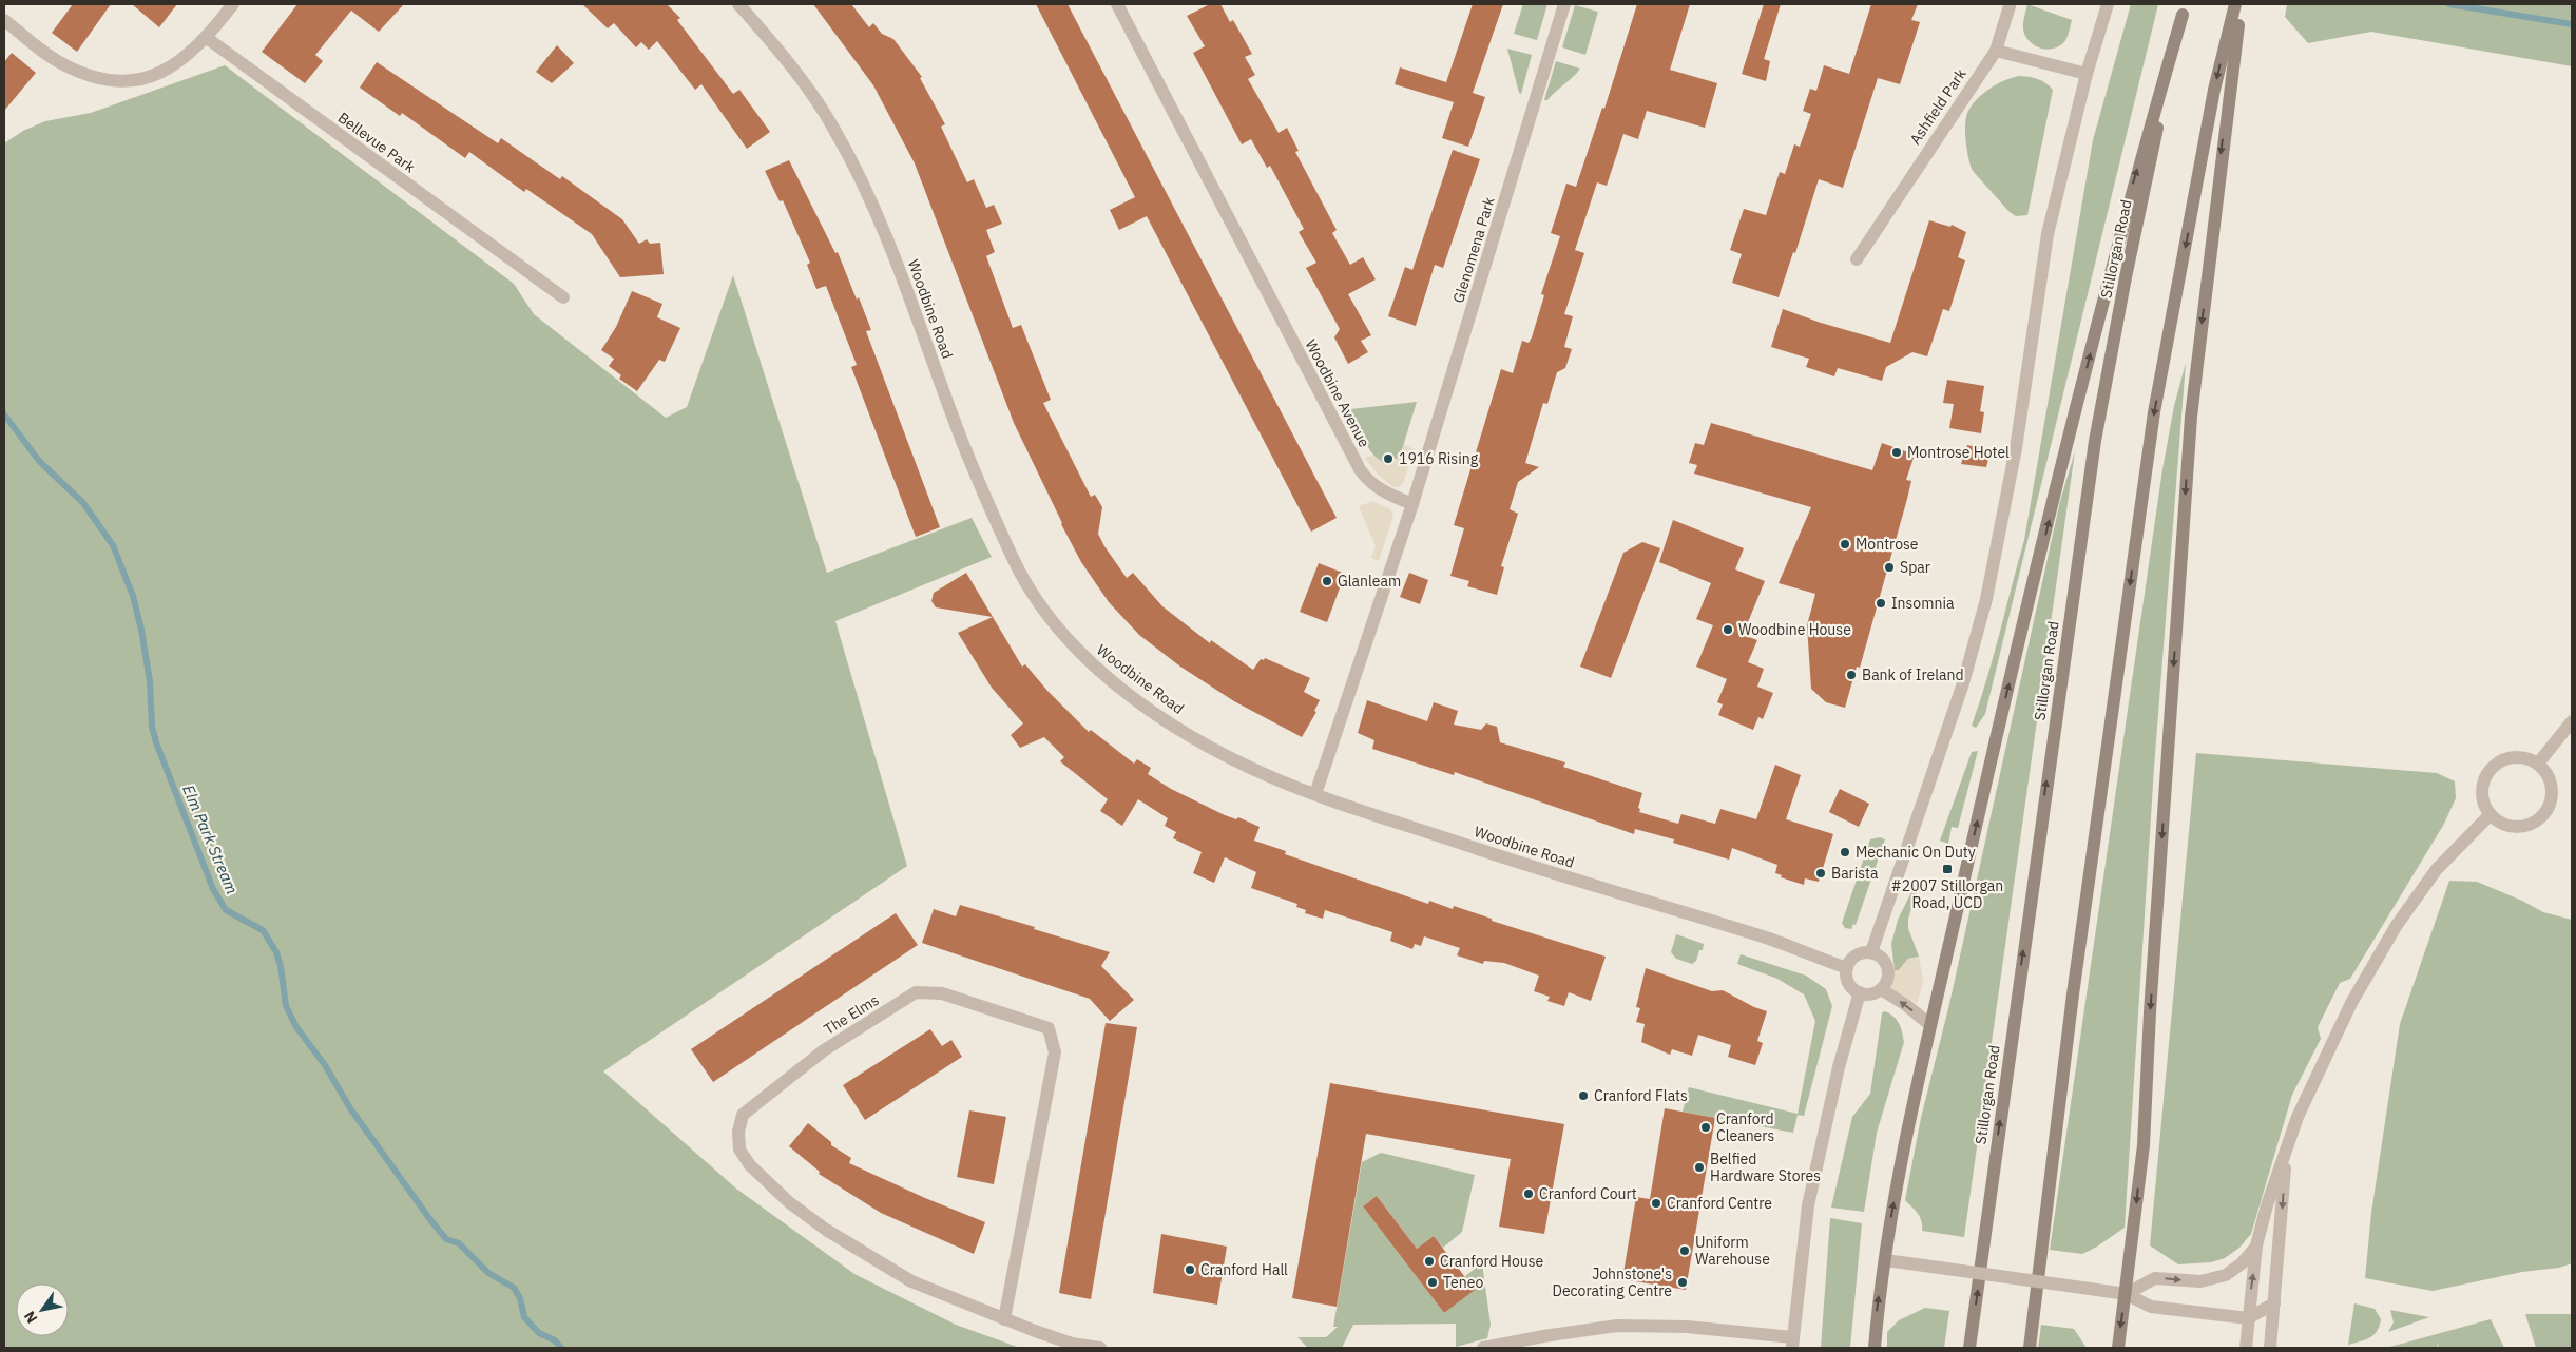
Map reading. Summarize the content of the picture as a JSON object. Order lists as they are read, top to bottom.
{
  "streets": {
    "main road": ["Stillorgan Road"],
    "street": [
      "Ashfield Park",
      "Bellevue Park",
      "Glenomena Park",
      "Woodbine Road",
      "Woodbine Avenue",
      "The Elms"
    ]
  },
  "crossings": [
    ["Glenomena Park", "Woodbine Avenue"]
  ],
  "water": ["Elm Park Stream"],
  "places": {
    "other": [
      "Montrose Hotel",
      "1916 Rising",
      "Montrose",
      "Spar",
      "Glanleam",
      "Insomnia",
      "Woodbine House",
      "Bank of Ireland",
      "Mechanic On Duty",
      "Barista",
      "Cranford Flats",
      "Cranford Cleaners",
      "Belfied Hardware Stores",
      "Cranford Court",
      "Cranford Centre",
      "Uniform Warehouse",
      "Cranford House",
      "Cranford Hall",
      "Teneo",
      "Johnstone's Decorating Centre"
    ],
    "transit": ["#2007 Stillorgan Road, UCD"]
  },
  "north": "bottom left"
}
